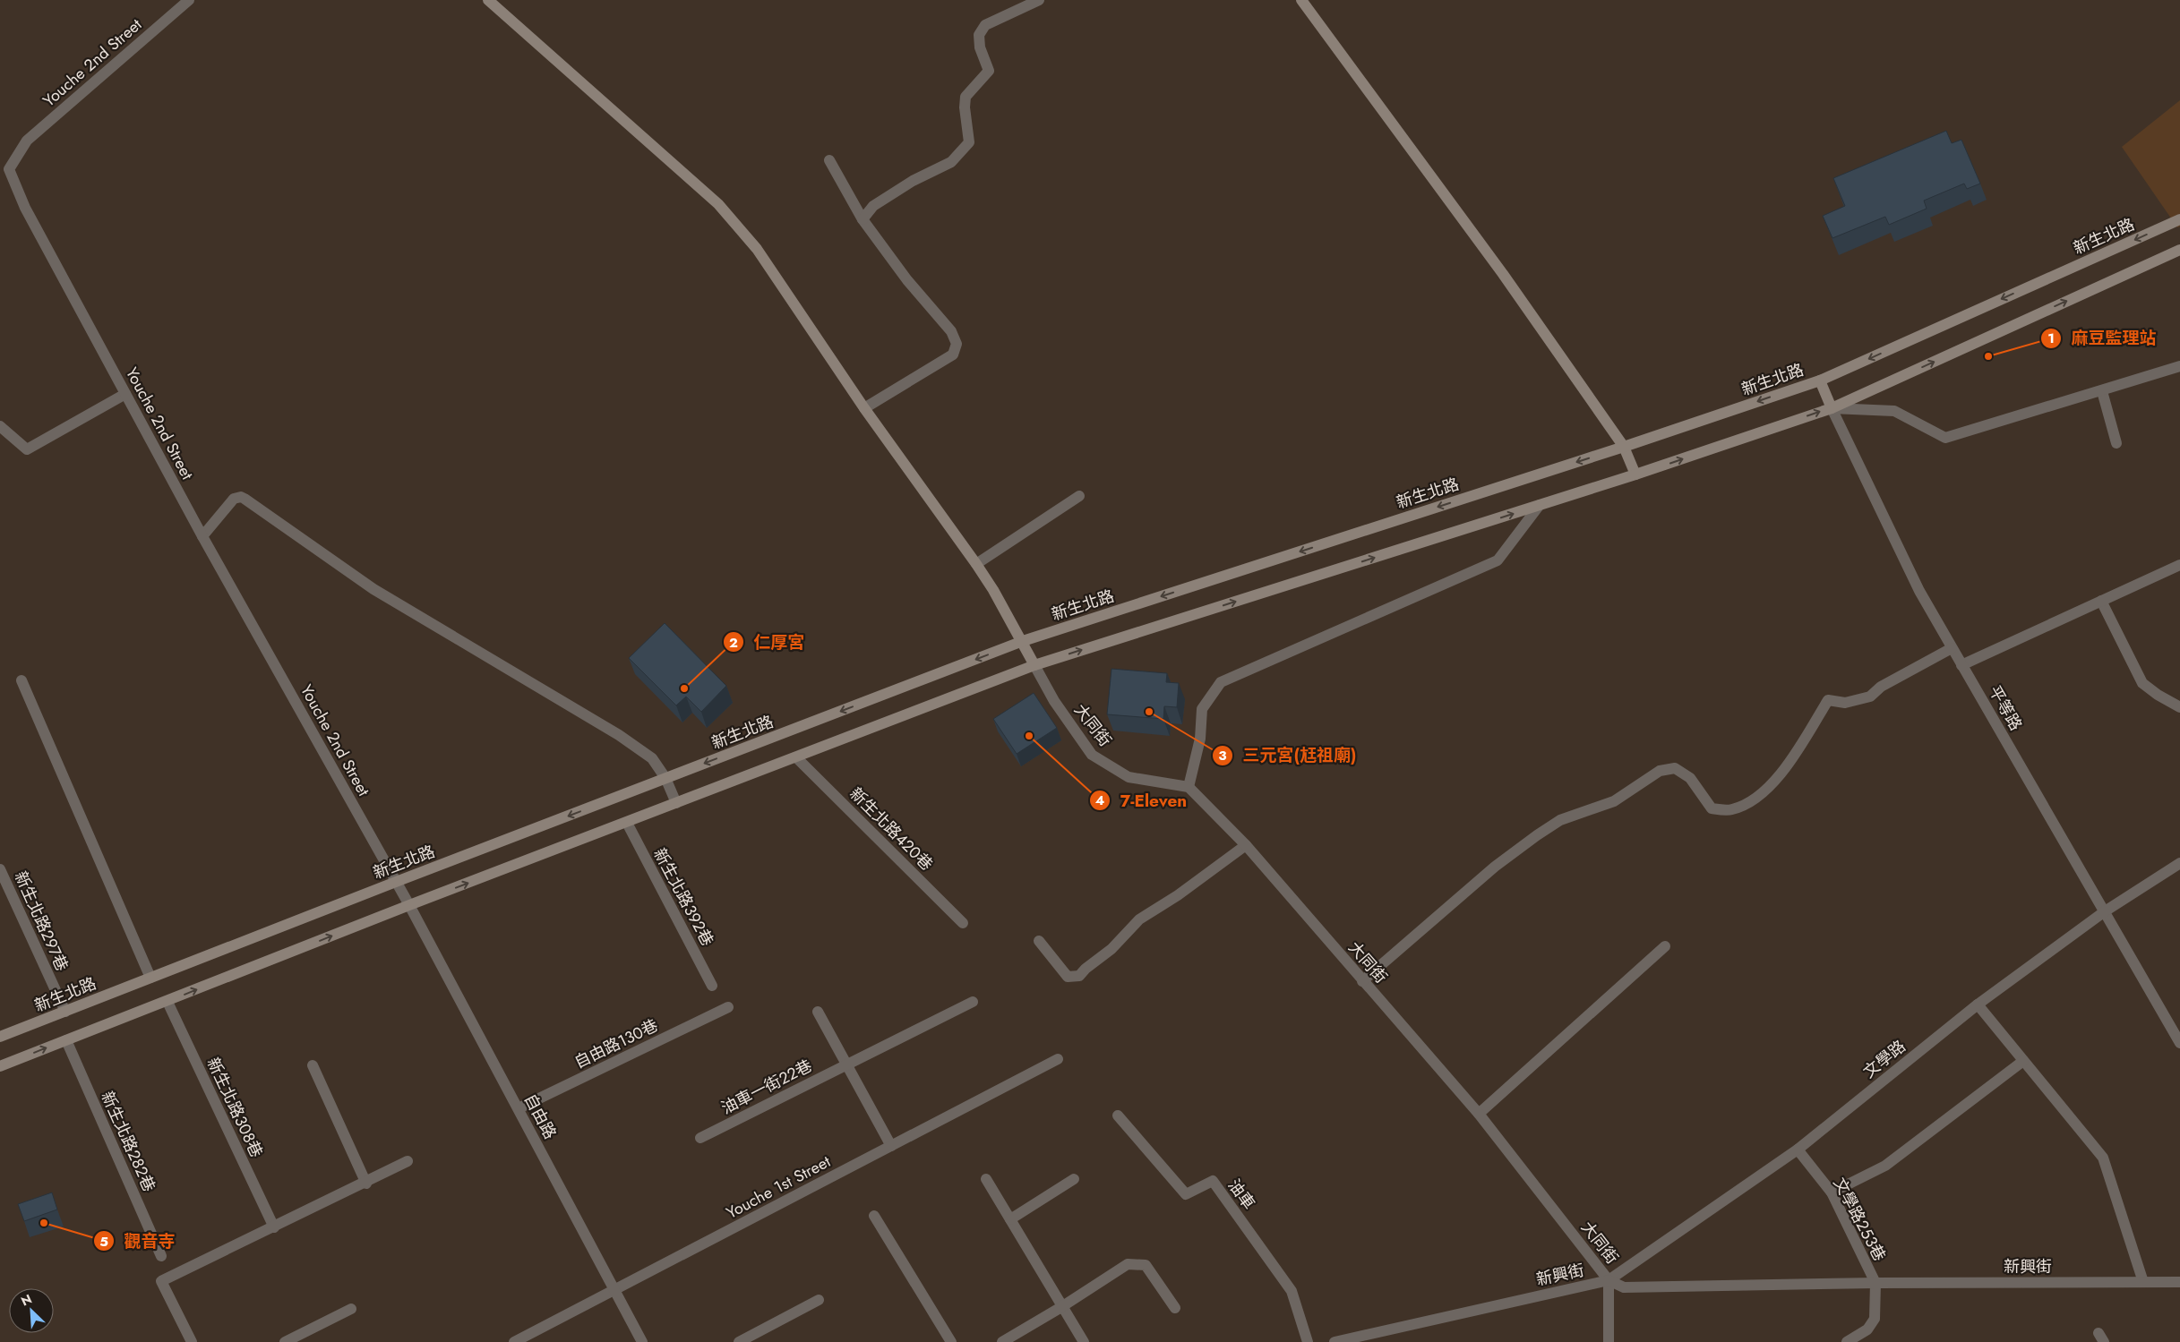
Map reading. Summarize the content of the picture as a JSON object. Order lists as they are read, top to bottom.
{
  "streets": {
    "main road": ["新生北路", "平等路"],
    "street": [
      "Youche 2nd Street",
      "大同街",
      "新生北路420巷",
      "新生北路392巷",
      "新生北路297巷",
      "自由路130巷",
      "文學路",
      "油車一街22巷",
      "新生北路308巷",
      "自由路",
      "新生北路282巷",
      "Youche 1st Street",
      "油車",
      "文學路253巷",
      "新興街"
    ]
  },
  "crossings": [
    ["Youche 2nd Street", "新生北路"],
    ["Youche 2nd Street", "自由路"],
    ["新生北路", "平等路"],
    ["新生北路", "新生北路297巷"],
    ["平等路", "文學路"],
    ["大同街", "文學路"],
    ["大同街", "新興街"],
    ["自由路130巷", "自由路"],
    ["文學路", "文學路253巷"],
    ["文學路", "新興街"],
    ["自由路", "Youche 1st Street"],
    ["文學路253巷", "新興街"]
  ],
  "places": [
    "麻豆監理站",
    "仁厚宮",
    "三元宮(尪祖廟)",
    "7-Eleven",
    "觀音寺"
  ],
  "north": "top left"
}
